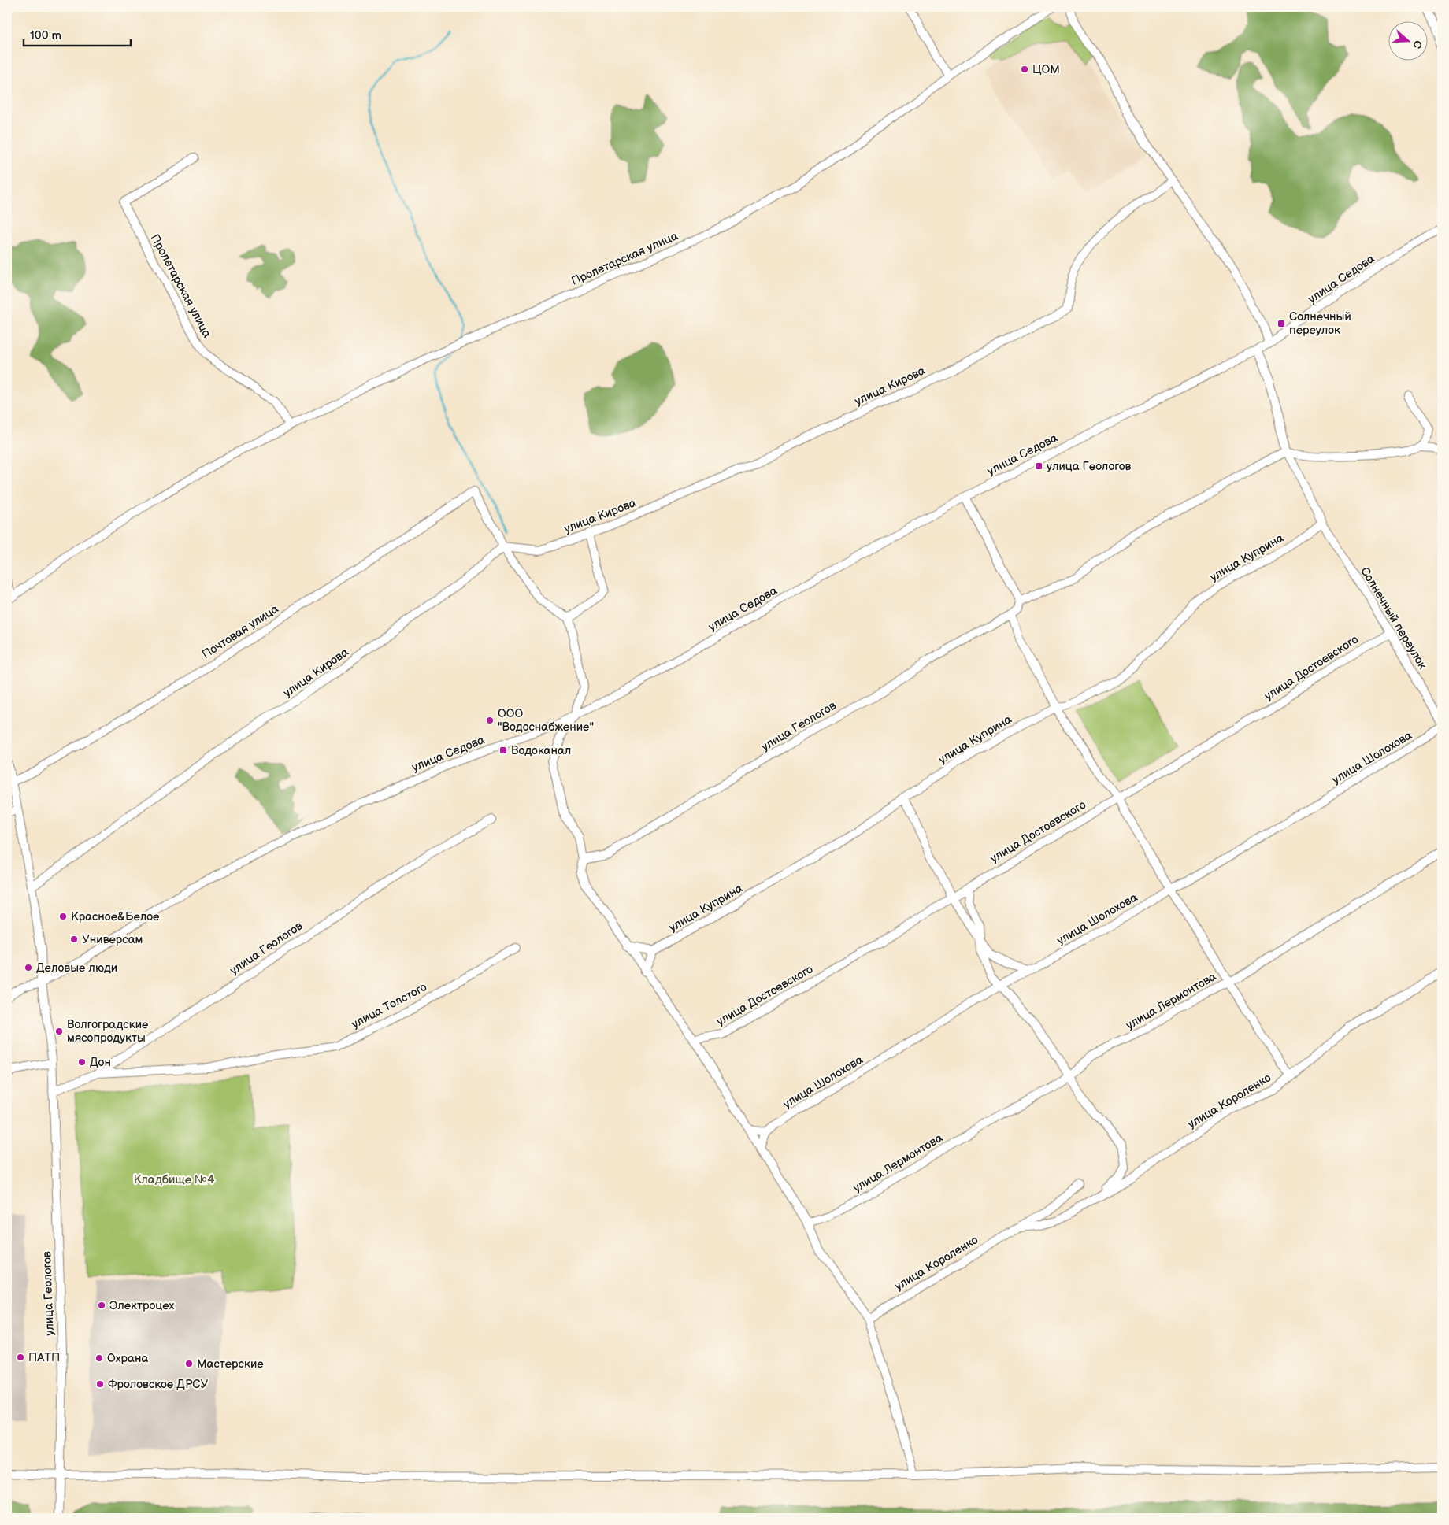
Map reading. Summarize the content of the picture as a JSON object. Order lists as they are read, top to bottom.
{
  "streets": {
    "street": [
      "Пролетарская улица",
      "улица Седова",
      "улица Кирова",
      "улица Куприна",
      "Солнечный переулок",
      "Почтовая улица",
      "улица Достоевского",
      "улица Геологов",
      "улица Шолохова",
      "улица Лермонтова",
      "улица Толстого",
      "улица Короленко"
    ]
  },
  "crossings": [
    ["улица Седова", "Солнечный переулок"],
    ["улица Седова", "улица Геологов"],
    ["улица Кирова", "Почтовая улица"],
    ["улица Кирова", "улица Геологов"],
    ["улица Куприна", "Солнечный переулок"],
    ["Солнечный переулок", "улица Достоевского"],
    ["Почтовая улица", "улица Геологов"],
    ["улица Геологов", "улица Толстого"]
  ],
  "parks": ["Кладбище №4"],
  "places": {
    "other": [
      "ЦОМ",
      "ООО \"Водоснабжение\"",
      "Красное&Белое",
      "Универсам",
      "Деловые люди",
      "Волгоградские мясопродукты",
      "Дон",
      "Электроцех",
      "ПАТП",
      "Охрана",
      "Мастерские",
      "Фроловское ДРСУ"
    ],
    "transit": ["Солнечный переулок", "улица Геологов", "Водоканал"]
  },
  "scale_bar": "100 m",
  "north": "right"
}
